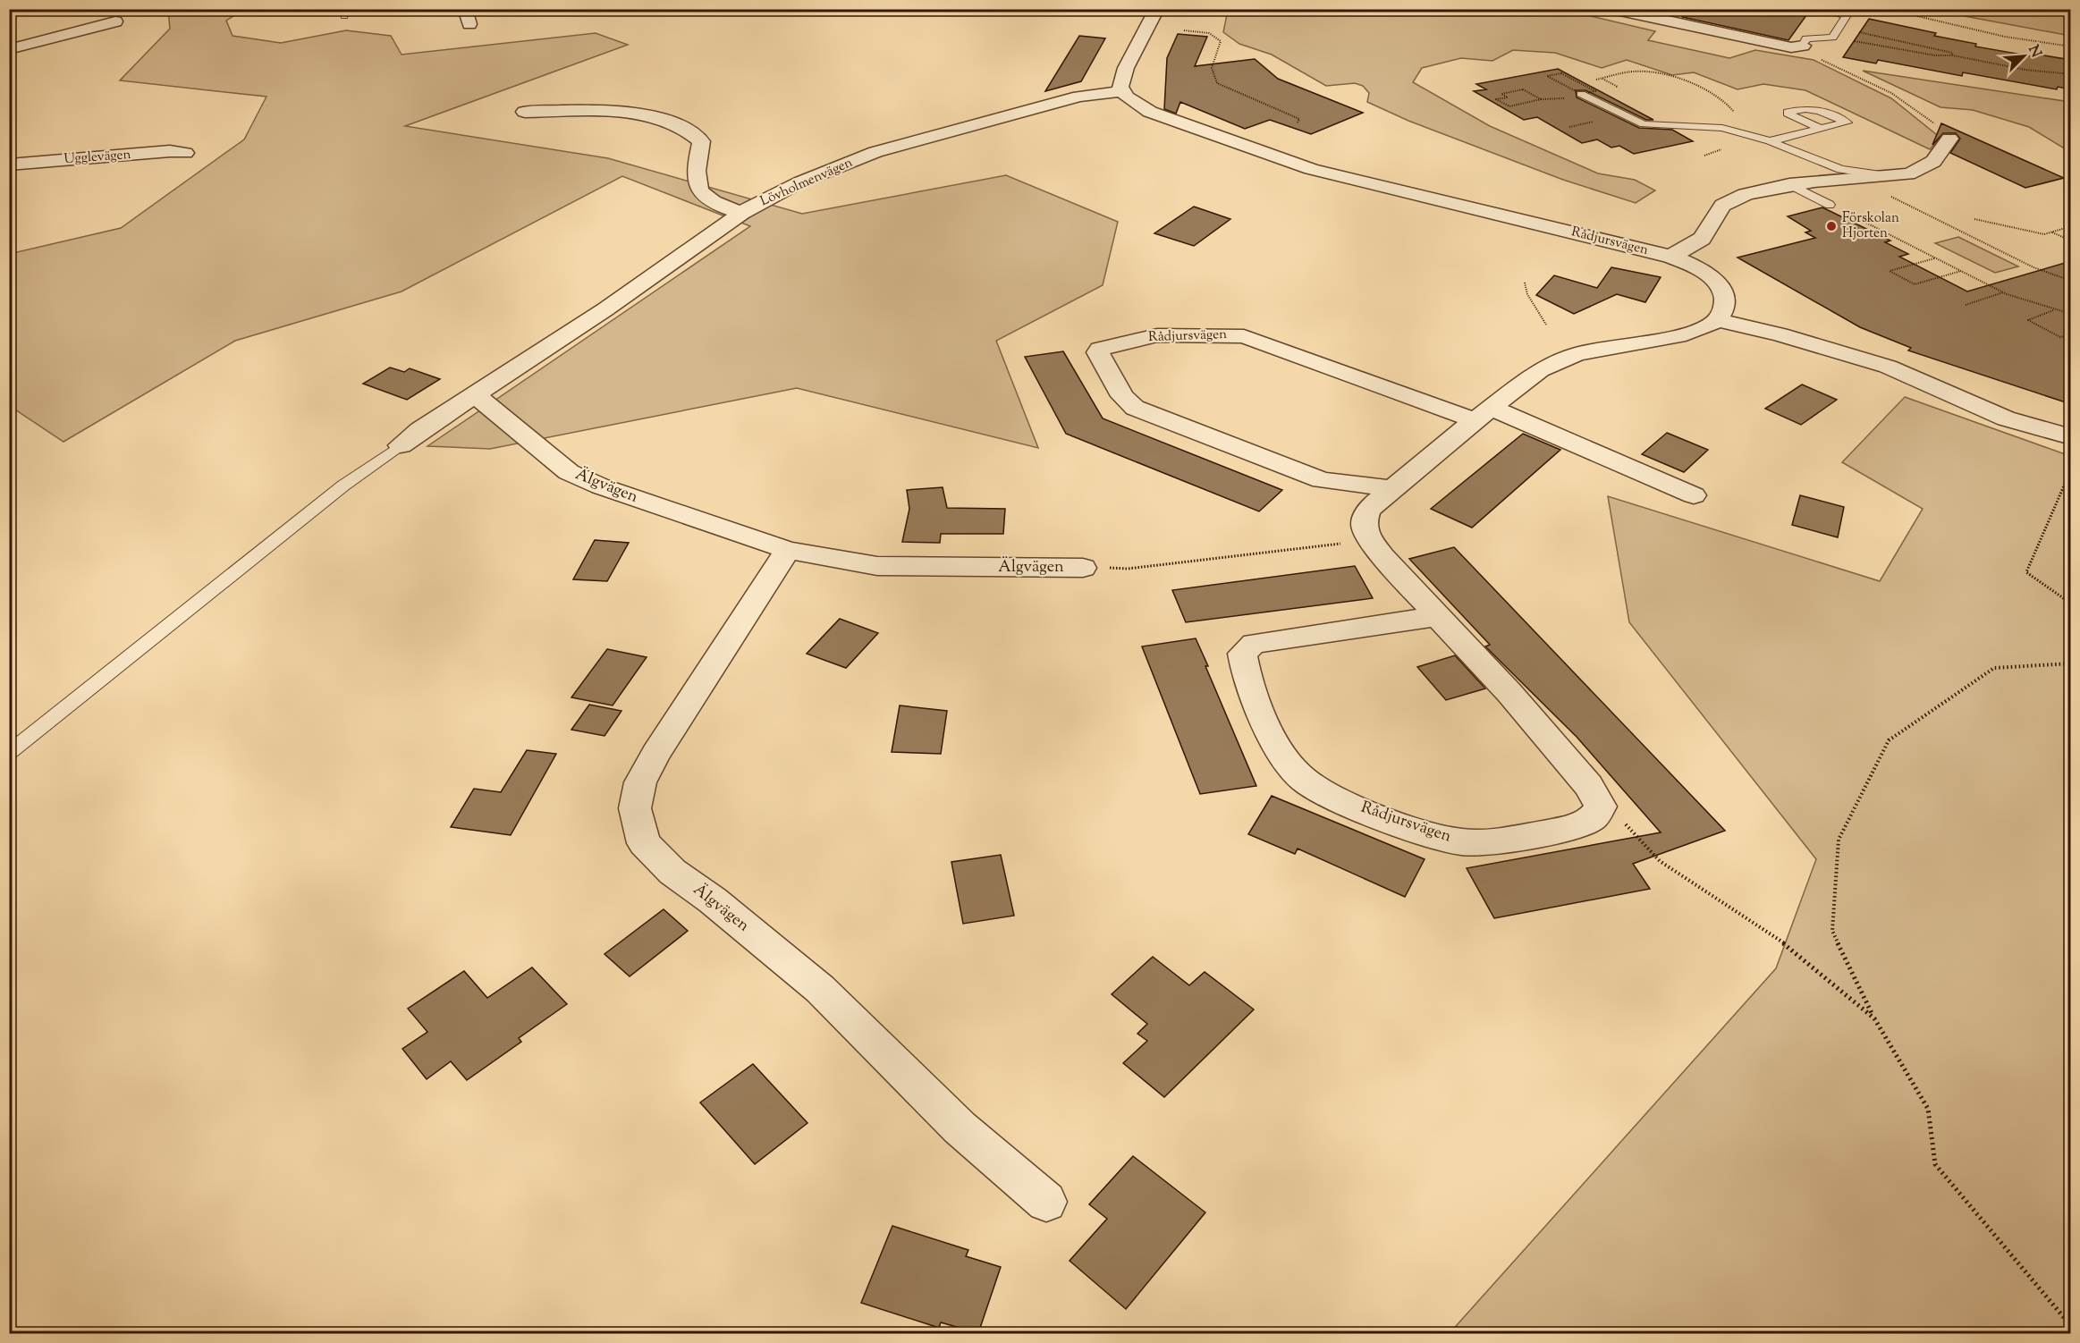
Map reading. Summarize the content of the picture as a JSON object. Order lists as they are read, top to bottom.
{
  "streets": {
    "street": [
      "Ugglevägen",
      "Lövholmenvägen",
      "Rådjursvägen",
      "Älgvägen"
    ]
  },
  "crossings": [
    ["Lövholmenvägen", "Rådjursvägen"],
    ["Lövholmenvägen", "Älgvägen"]
  ],
  "places": ["Förskolan Hjorten"],
  "north": "top right"
}
